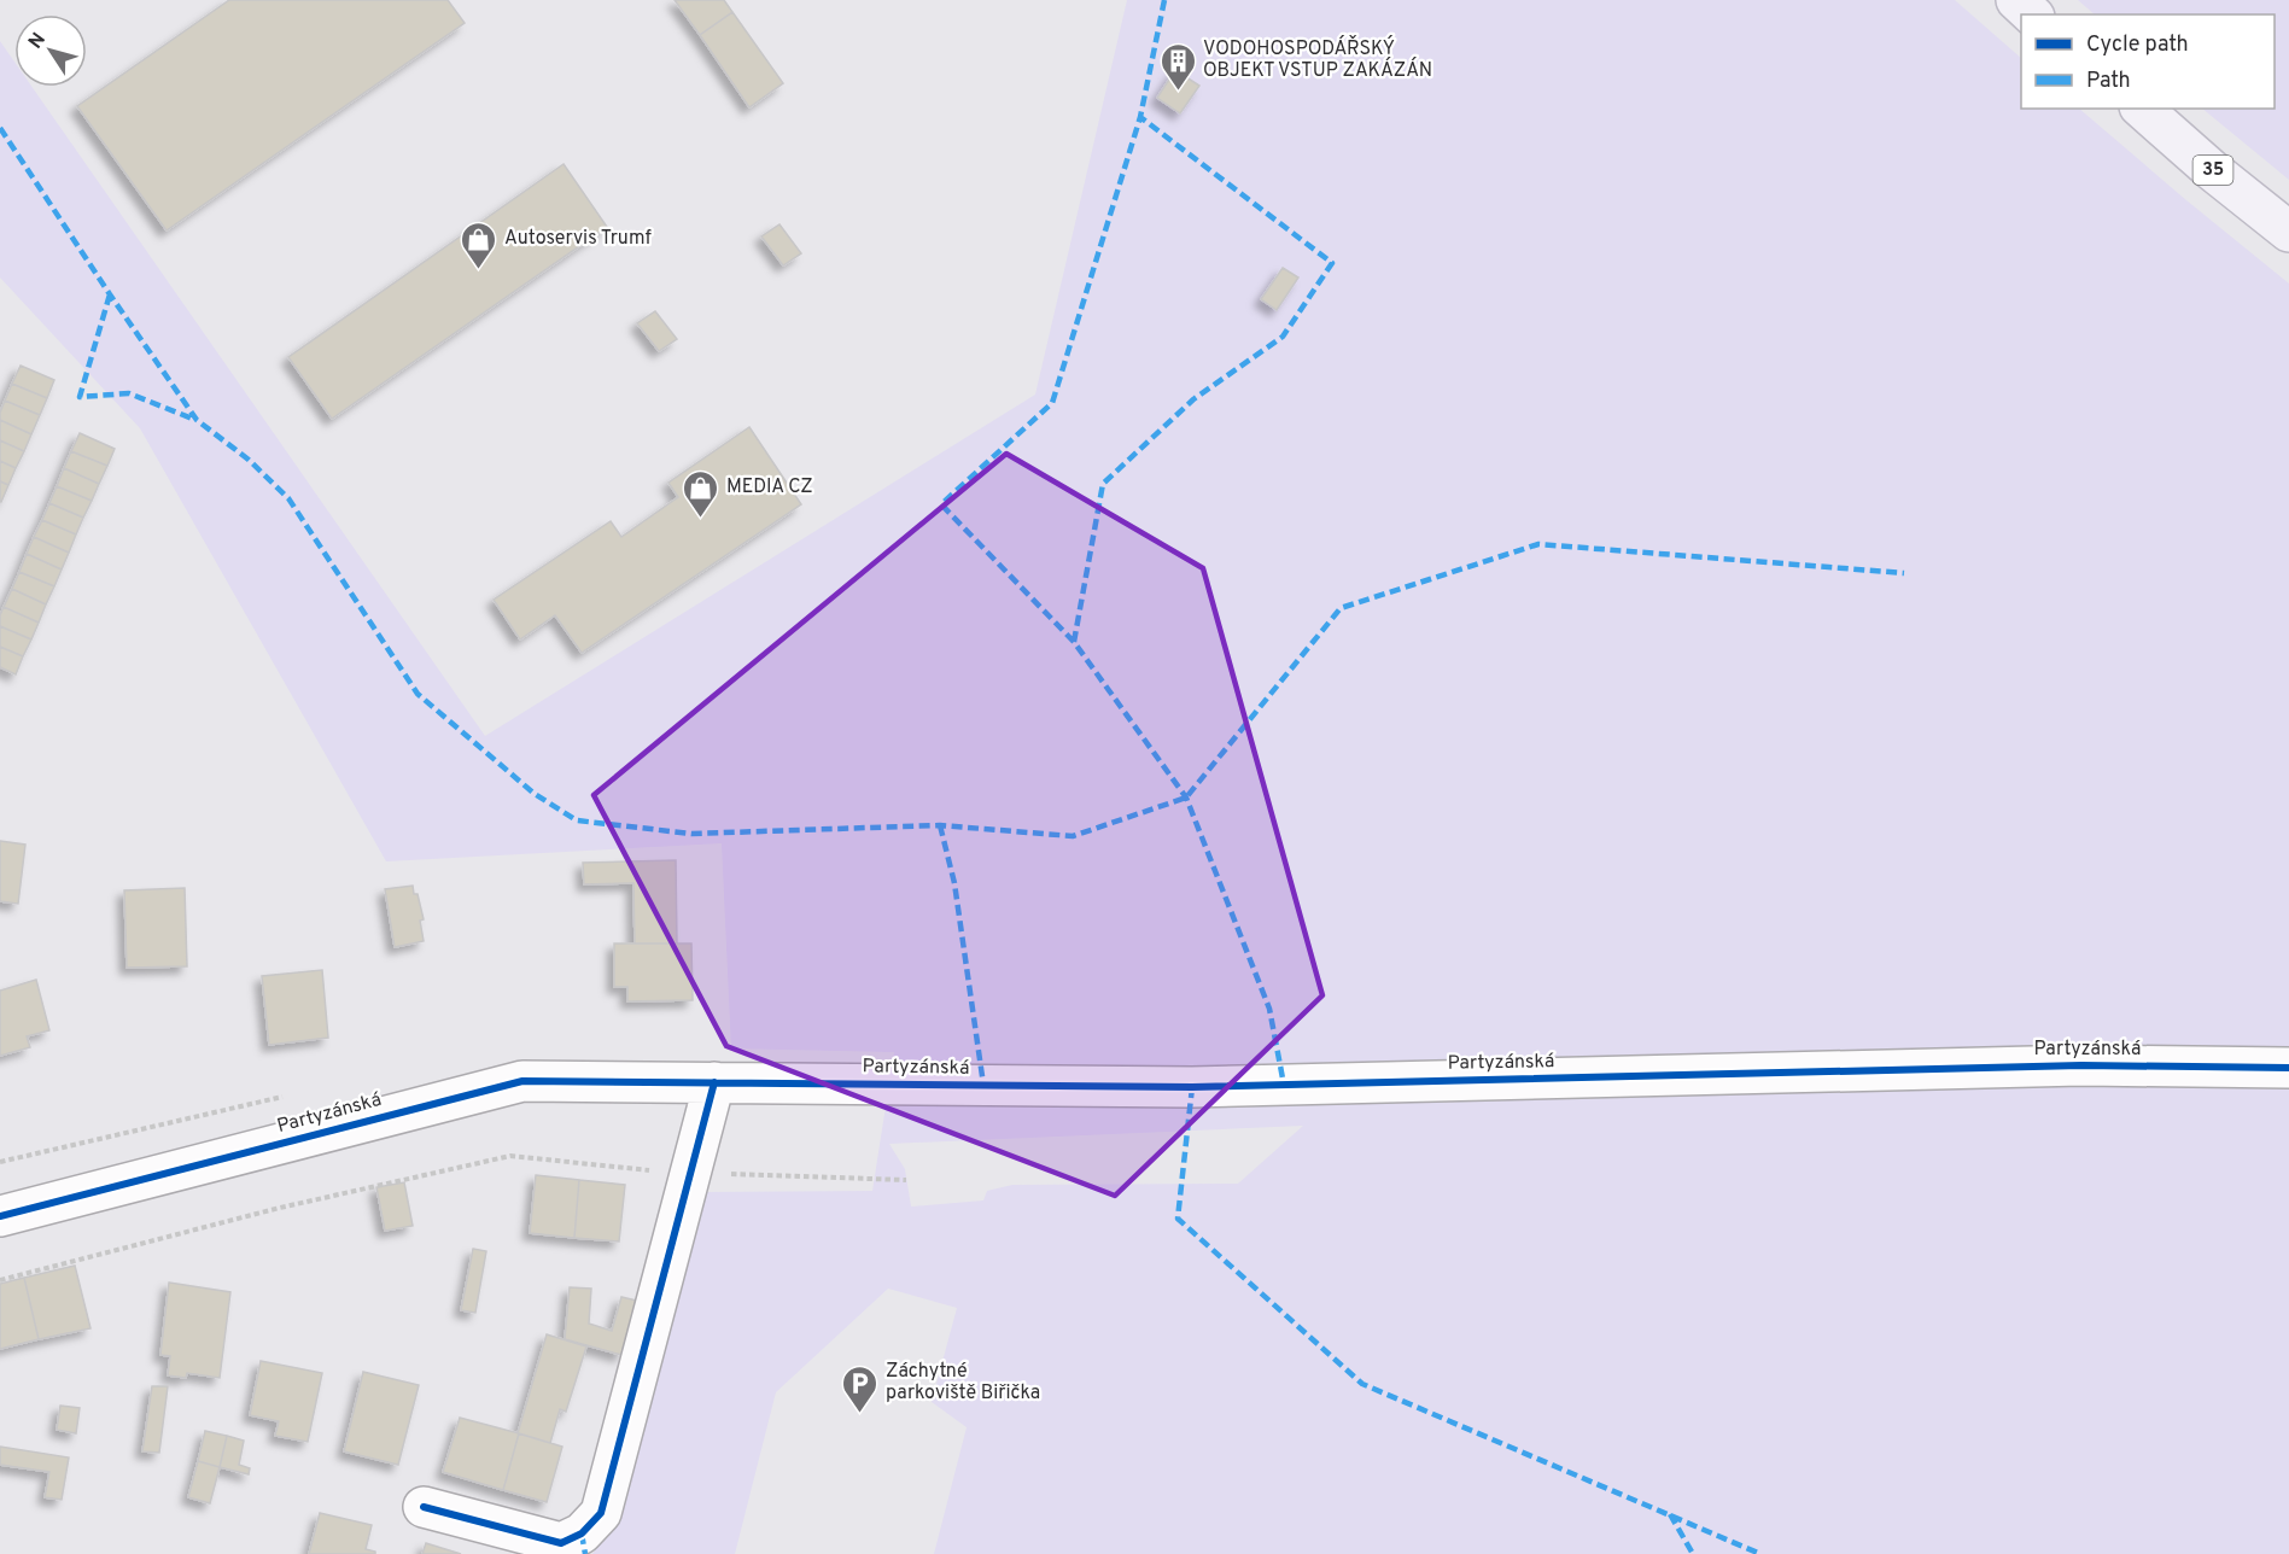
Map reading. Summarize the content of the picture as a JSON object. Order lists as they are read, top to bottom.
{
  "streets": {
    "main road": ["35"],
    "street": ["Partyzánská"]
  },
  "places": {
    "building": ["VODOHOSPODÁŘSKÝ OBJEKT VSTUP ZAKÁZÁN"],
    "shop": ["Autoservis Trumf", "MEDIA CZ"],
    "parking": ["Záchytné parkoviště Biřička"]
  },
  "legend": ["Cycle path", "Path"],
  "north": "top left"
}
